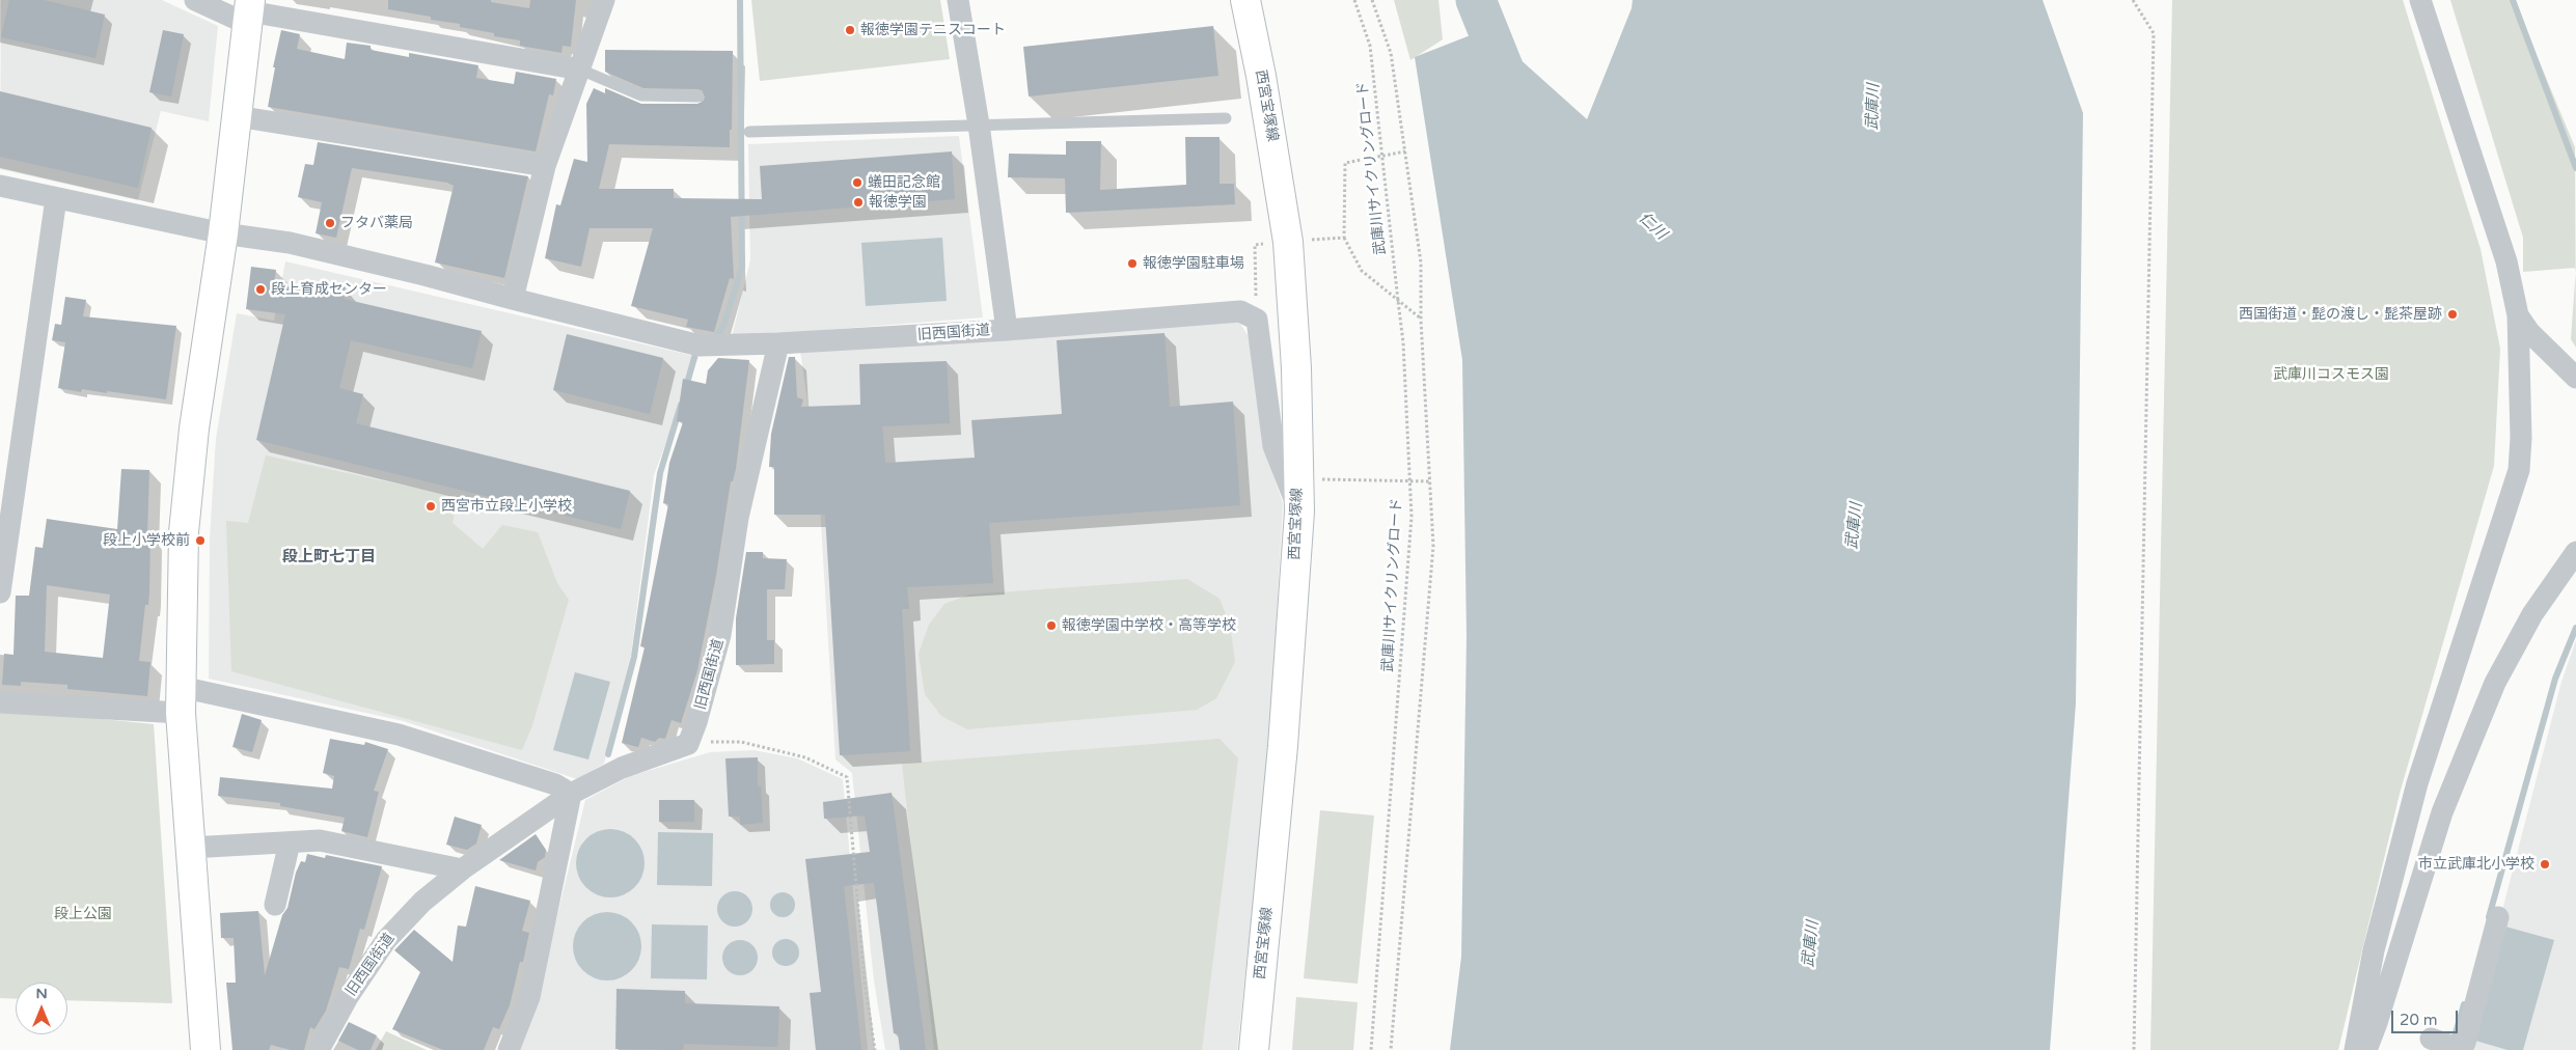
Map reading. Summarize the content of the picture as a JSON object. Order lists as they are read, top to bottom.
{
  "streets": {
    "main road": ["西宮宝塚線"],
    "street": ["旧西国街道"],
    "path": ["武庫川サイクリングロード"]
  },
  "districts": ["段上町七丁目"],
  "water": ["武庫川", "仁川"],
  "parks": ["武庫川コスモス園", "段上公園"],
  "places": [
    "報徳学園テニスコート",
    "蟻田記念館",
    "報徳学園",
    "フタバ薬局",
    "報徳学園駐車場",
    "段上育成センター",
    "西国街道・髭の渡し・髭茶屋跡",
    "西宮市立段上小学校",
    "段上小学校前",
    "報徳学園中学校・高等学校",
    "市立武庫北小学校"
  ],
  "scale_bar": "20 m",
  "north": "top"
}
